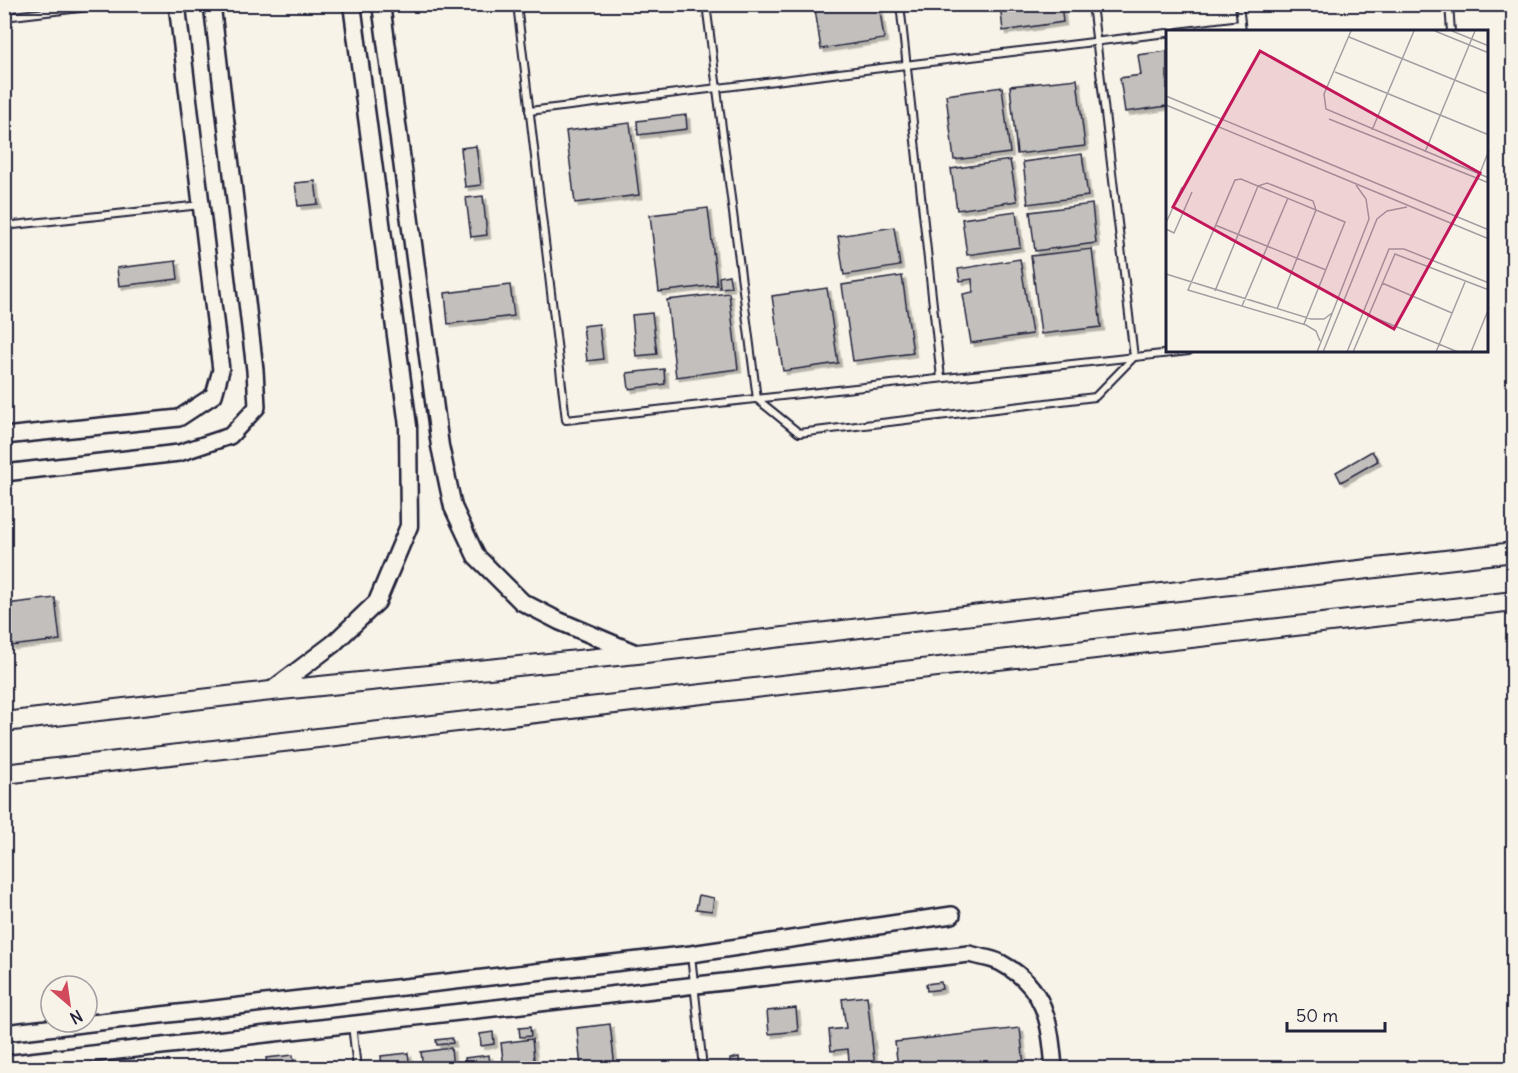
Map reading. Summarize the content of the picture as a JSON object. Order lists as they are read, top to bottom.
{
  "scale_bar": "50 m",
  "north": "bottom right"
}
